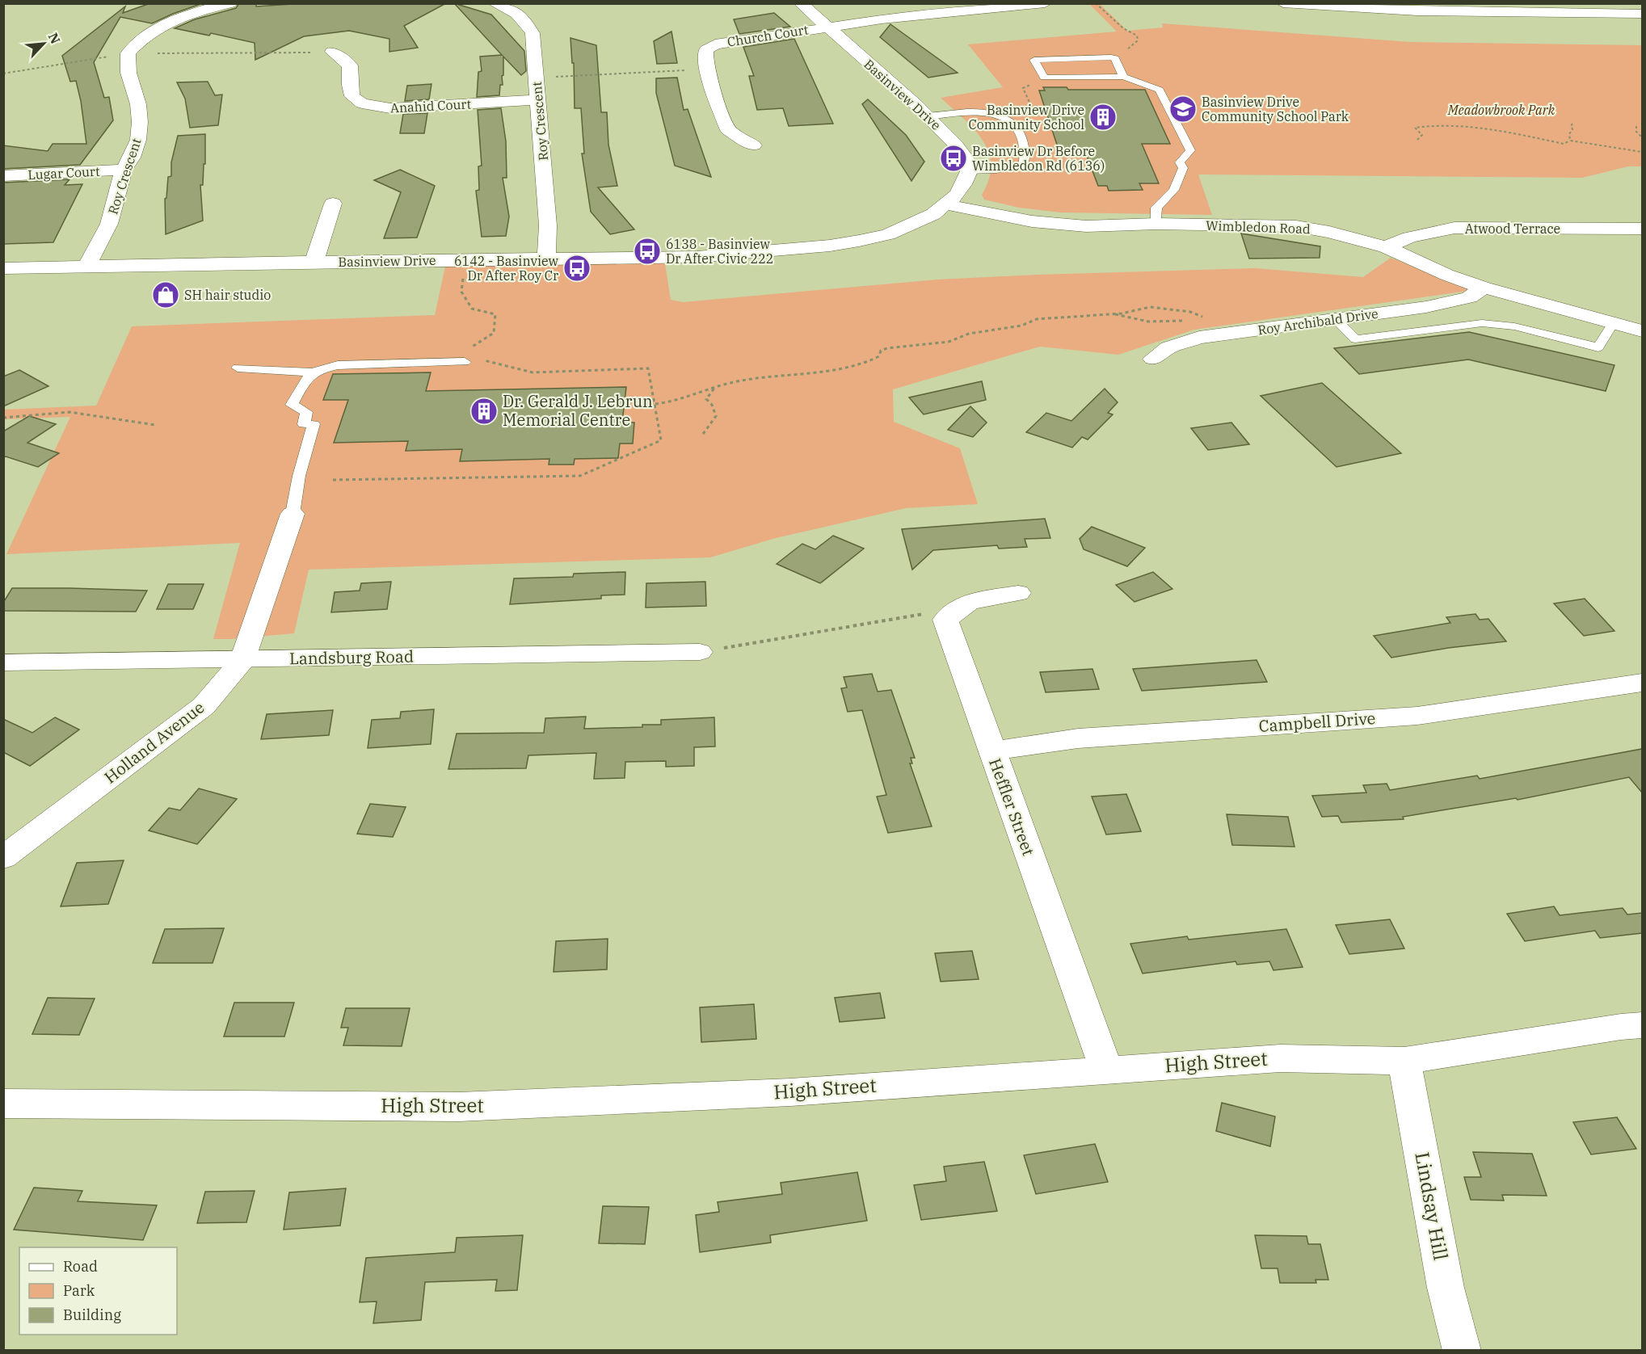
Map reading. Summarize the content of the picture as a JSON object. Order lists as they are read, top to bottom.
{
  "streets": {
    "street": [
      "Church Court",
      "Basinview Drive",
      "Anahid Court",
      "Roy Crescent",
      "Lugar Court",
      "Wimbledon Road",
      "Atwood Terrace",
      "Roy Archibald Drive",
      "Landsburg Road",
      "Campbell Drive",
      "Holland Avenue",
      "Heffler Street",
      "High Street",
      "Lindsay Hill"
    ]
  },
  "crossings": [
    ["Church Court", "Basinview Drive"],
    ["Basinview Drive", "Roy Crescent"],
    ["Basinview Drive", "Wimbledon Road"],
    ["Anahid Court", "Roy Crescent"],
    ["Roy Crescent", "Lugar Court"],
    ["Wimbledon Road", "Atwood Terrace"],
    ["Wimbledon Road", "Roy Archibald Drive"],
    ["Landsburg Road", "Holland Avenue"],
    ["Campbell Drive", "Heffler Street"],
    ["Heffler Street", "High Street"],
    ["High Street", "Lindsay Hill"]
  ],
  "parks": ["Meadowbrook Park"],
  "places": {
    "school or university": ["Basinview Drive Community School Park"],
    "building": ["Basinview Drive Community School", "Dr. Gerald J. Lebrun Memorial Centre"],
    "bus stop": ["Basinview Dr Before Wimbledon Rd (6136)", "6138 - Basinview Dr After Civic 222", "6142 - Basinview Dr After Roy Cr"],
    "shop": ["SH hair studio"]
  },
  "legend": ["Road", "Park", "Building"],
  "north": "top right"
}
